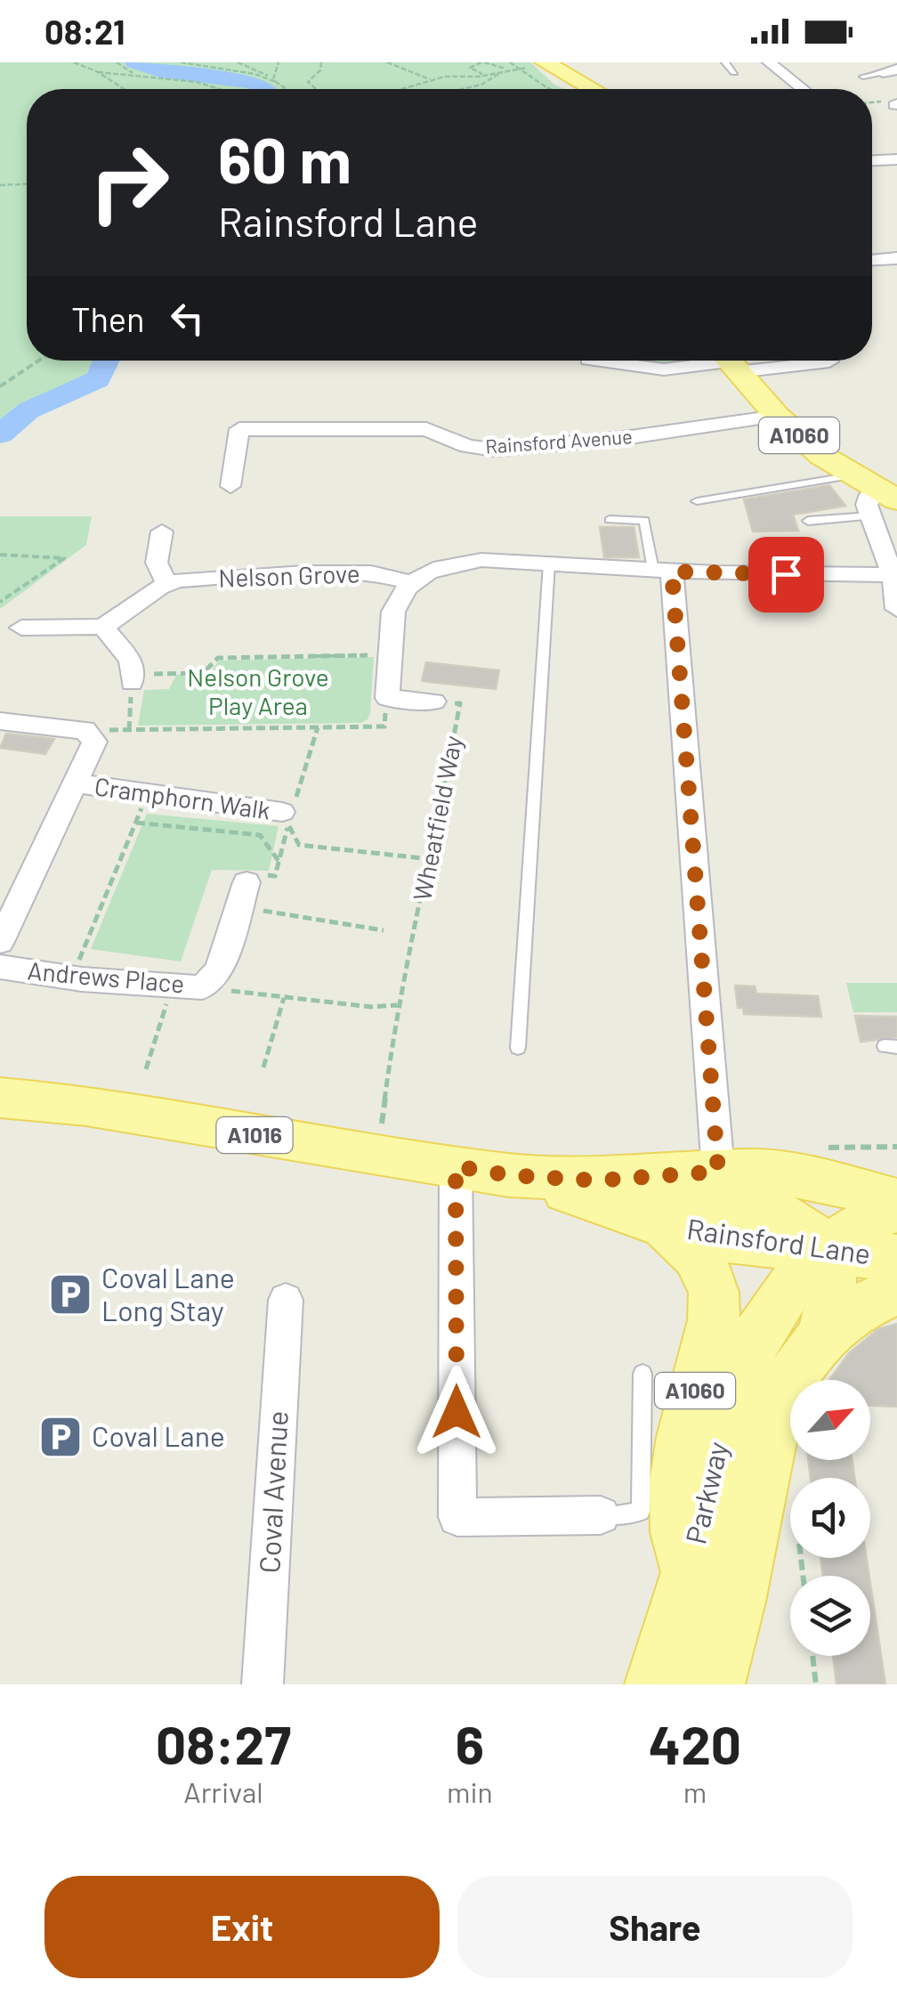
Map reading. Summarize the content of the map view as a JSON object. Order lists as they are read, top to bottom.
{
  "streets": {
    "main road": [
      "A1060",
      "A1016",
      "Rainsford Lane",
      "Parkway"
    ],
    "street": [
      "Rainsford Avenue",
      "Nelson Grove",
      "Cramphorn Walk",
      "Wheatfield Way",
      "Andrews Place",
      "Coval Avenue"
    ]
  },
  "crossings": [
    ["A1060", "Rainsford Avenue"],
    ["A1060", "Rainsford Lane"],
    ["A1060", "Parkway"],
    ["Cramphorn Walk", "Wheatfield Way"],
    ["Cramphorn Walk", "Andrews Place"],
    ["Wheatfield Way", "Rainsford Lane"],
    ["Rainsford Lane", "Parkway"]
  ],
  "parks": ["Nelson Grove Play Area"],
  "places": {
    "parking": ["Coval Lane Long Stay", "Coval Lane"]
  },
  "north": "top right",
  "page": {
    "status": "08:21",
    "turn": ["60 m", "Rainsford Lane"],
    "then": "Then",
    "eta": [
      "08:27",
      "Arrival",
      "6",
      "min",
      "420",
      "m"
    ],
    "buttons": ["Exit", "Share"]
  }
}
